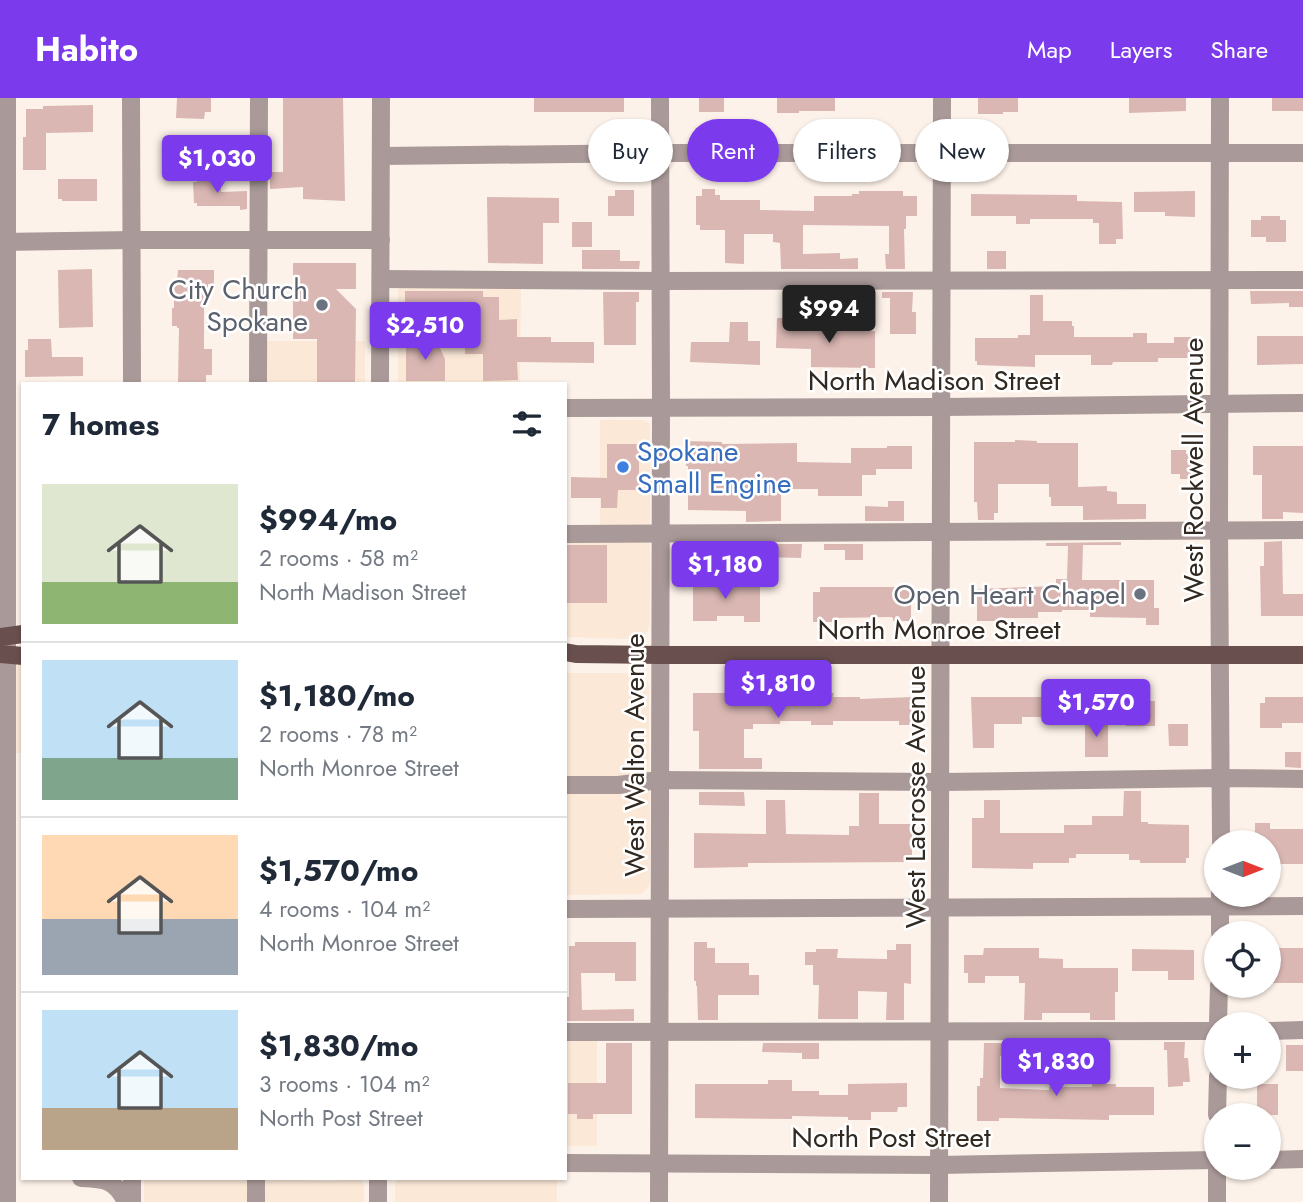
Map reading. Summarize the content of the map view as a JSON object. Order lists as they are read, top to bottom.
{
  "streets": {
    "main road": ["North Monroe Street"],
    "street": [
      "North Madison Street",
      "West Rockwell Avenue",
      "West Walton Avenue",
      "West Lacrosse Avenue",
      "North Post Street"
    ]
  },
  "crossings": [
    ["North Madison Street", "West Rockwell Avenue"],
    ["North Madison Street", "West Walton Avenue"],
    ["North Madison Street", "West Lacrosse Avenue"],
    ["West Rockwell Avenue", "North Monroe Street"],
    ["North Monroe Street", "West Walton Avenue"],
    ["North Monroe Street", "West Lacrosse Avenue"],
    ["West Walton Avenue", "North Post Street"],
    ["West Lacrosse Avenue", "North Post Street"]
  ],
  "places": ["City Church Spokane", "Spokane Small Engine", "Open Heart Chapel"],
  "north": "right",
  "page": {
    "header": "Habito",
    "nav": ["Map", "Layers", "Share"],
    "chip": [
      "Buy",
      "Rent",
      "Filters",
      "New"
    ],
    "price": [
      "$1,030",
      "$994",
      "$2,510",
      "$1,180",
      "$1,810",
      "$1,570",
      "$1,830"
    ],
    "heading": "7 homes",
    "list": [
      {
        "name": "$994/mo",
        "note": "2 rooms · 58 m² · North Madison Street"
      },
      {
        "name": "$1,180/mo",
        "note": "2 rooms · 78 m² · North Monroe Street"
      },
      {
        "name": "$1,570/mo",
        "note": "4 rooms · 104 m² · North Monroe Street"
      },
      {
        "name": "$1,830/mo",
        "note": "3 rooms · 104 m² · North Post Street"
      }
    ],
    "map_buttons": ["+", "−"]
  }
}
